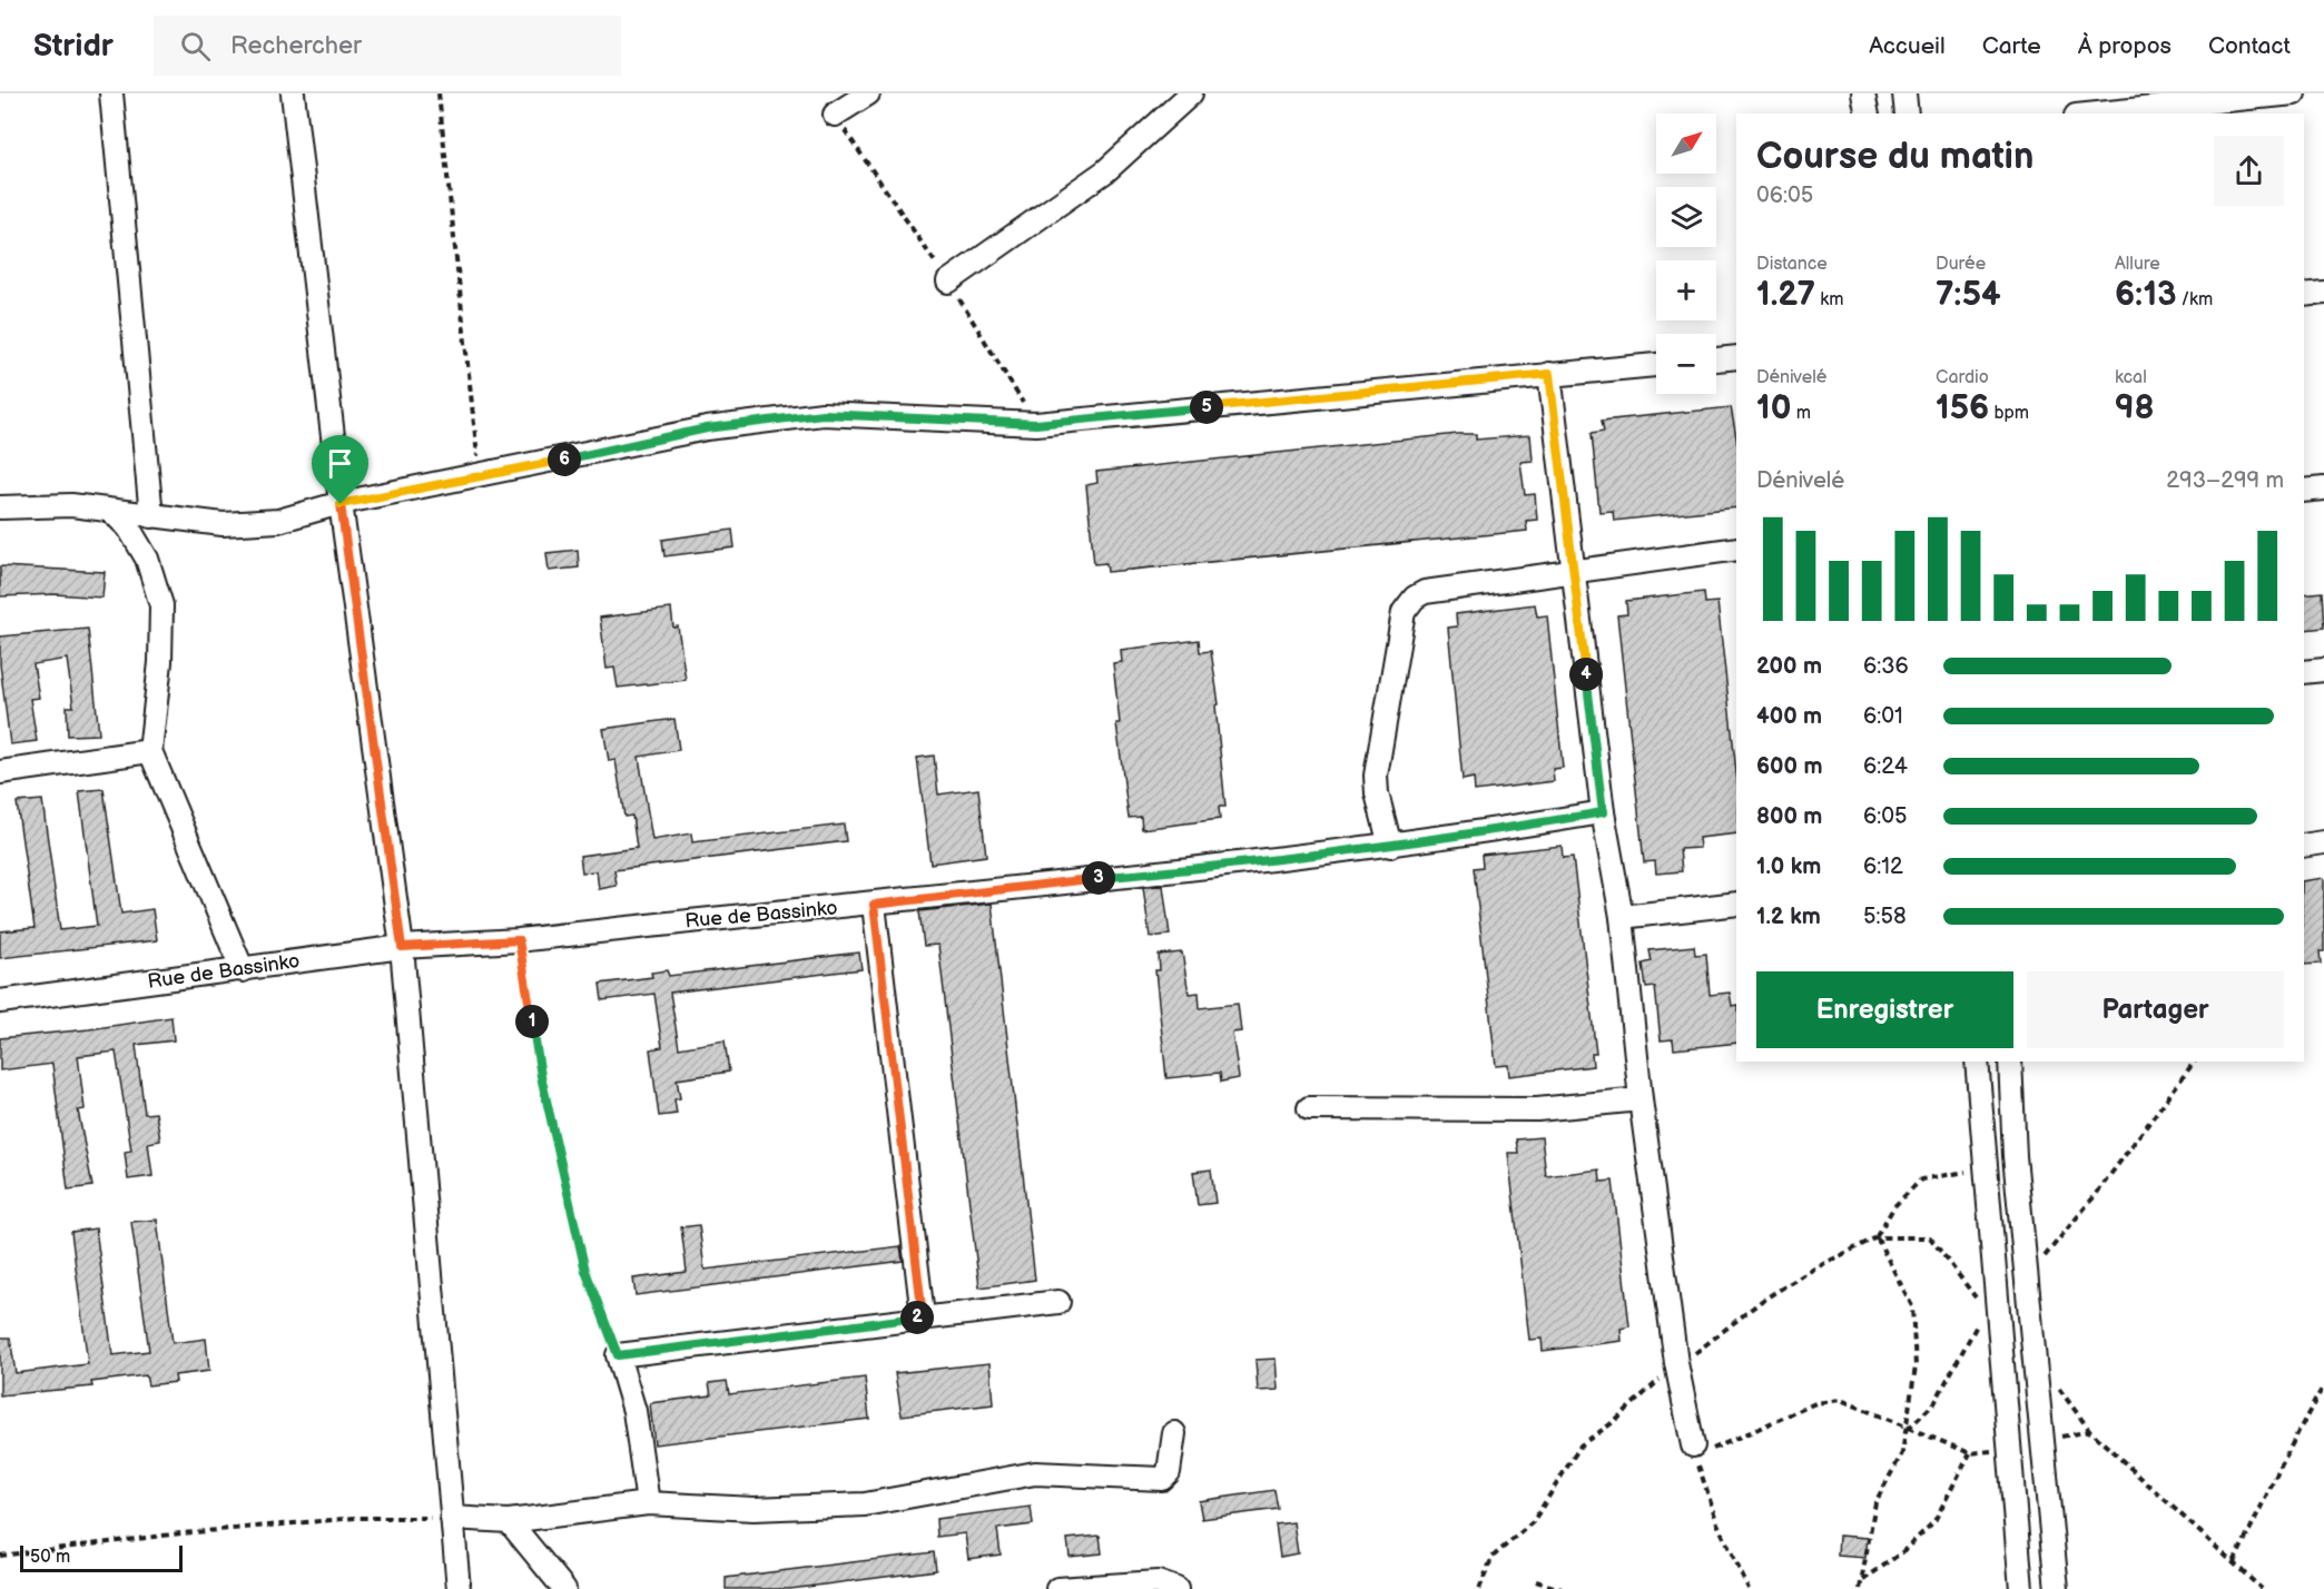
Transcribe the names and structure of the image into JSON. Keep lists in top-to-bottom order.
{
  "streets": {
    "street": ["Rue de Bassinko"]
  },
  "scale_bar": "50 m",
  "north": "top right",
  "page": {
    "header": "Stridr",
    "search": "Rechercher",
    "nav": [
      "Accueil",
      "Carte",
      "À propos",
      "Contact"
    ],
    "map_buttons": ["+", "−"],
    "heading": ["Course du matin", "06:05"],
    "stats": [
      ["Distance", "1.27 km"],
      ["Durée", "7:54"],
      ["Allure", "6:13 /km"],
      ["Dénivelé", "10 m"],
      ["Cardio", "156 bpm"],
      ["kcal", "98"]
    ],
    "pins": [
      "5",
      "6",
      "4",
      "3",
      "1",
      "2"
    ],
    "chart": ["Dénivelé", "293–299 m"],
    "list": [
      {
        "name": "200 m",
        "note": "6:36"
      },
      {
        "name": "400 m",
        "note": "6:01"
      },
      {
        "name": "600 m",
        "note": "6:24"
      },
      {
        "name": "800 m",
        "note": "6:05"
      },
      {
        "name": "1.0 km",
        "note": "6:12"
      },
      {
        "name": "1.2 km",
        "note": "5:58"
      }
    ],
    "buttons": ["Enregistrer", "Partager"],
    "scale": "50 m"
  }
}
